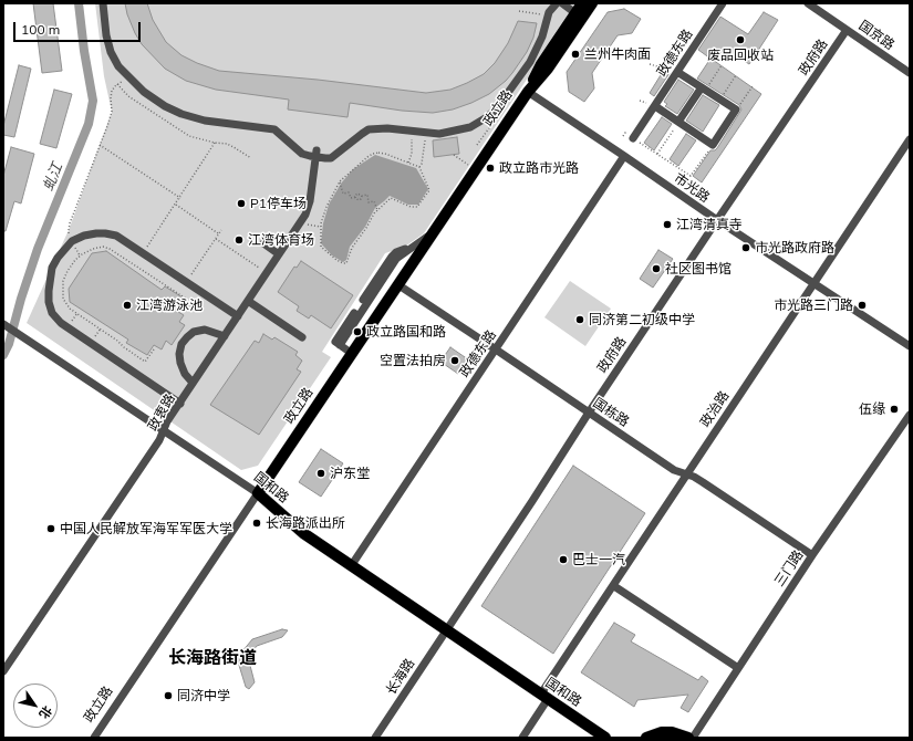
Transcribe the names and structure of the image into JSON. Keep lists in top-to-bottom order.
{
  "streets": {
    "main road": ["政立路", "国和路"],
    "street": [
      "国京路",
      "政德东路",
      "政府路",
      "市光路",
      "政治路",
      "政衷路",
      "国栋路",
      "三门路",
      "长海路"
    ]
  },
  "crossings": [
    ["国京路", "政府路"],
    ["政德东路", "市光路"],
    ["政德东路", "国栋路"],
    ["政德东路", "国和路"],
    ["政府路", "市光路"],
    ["政府路", "国栋路"],
    ["政府路", "国和路"],
    ["政府路", "长海路"],
    ["政立路", "市光路"],
    ["政立路", "国栋路"],
    ["政立路", "国和路"],
    ["市光路", "政治路"],
    ["政治路", "国栋路"],
    ["政治路", "国和路"],
    ["政衷路", "国和路"],
    ["国栋路", "三门路"],
    ["国和路", "长海路"]
  ],
  "districts": ["长海路街道"],
  "water": ["虬江"],
  "places": [
    "废品回收站",
    "兰州牛肉面",
    "政立路市光路",
    "P1停车场",
    "江湾清真寺",
    "江湾体育场",
    "市光路政府路",
    "社区图书馆",
    "江湾游泳池",
    "市光路三门路",
    "同济第二初级中学",
    "政立路国和路",
    "空置法拍房",
    "伍缘",
    "沪东堂",
    "长海路派出所",
    "中国人民解放军海军军医大学",
    "巴士一汽",
    "同济中学"
  ],
  "scale_bar": "100 m",
  "north": "bottom right"
}
